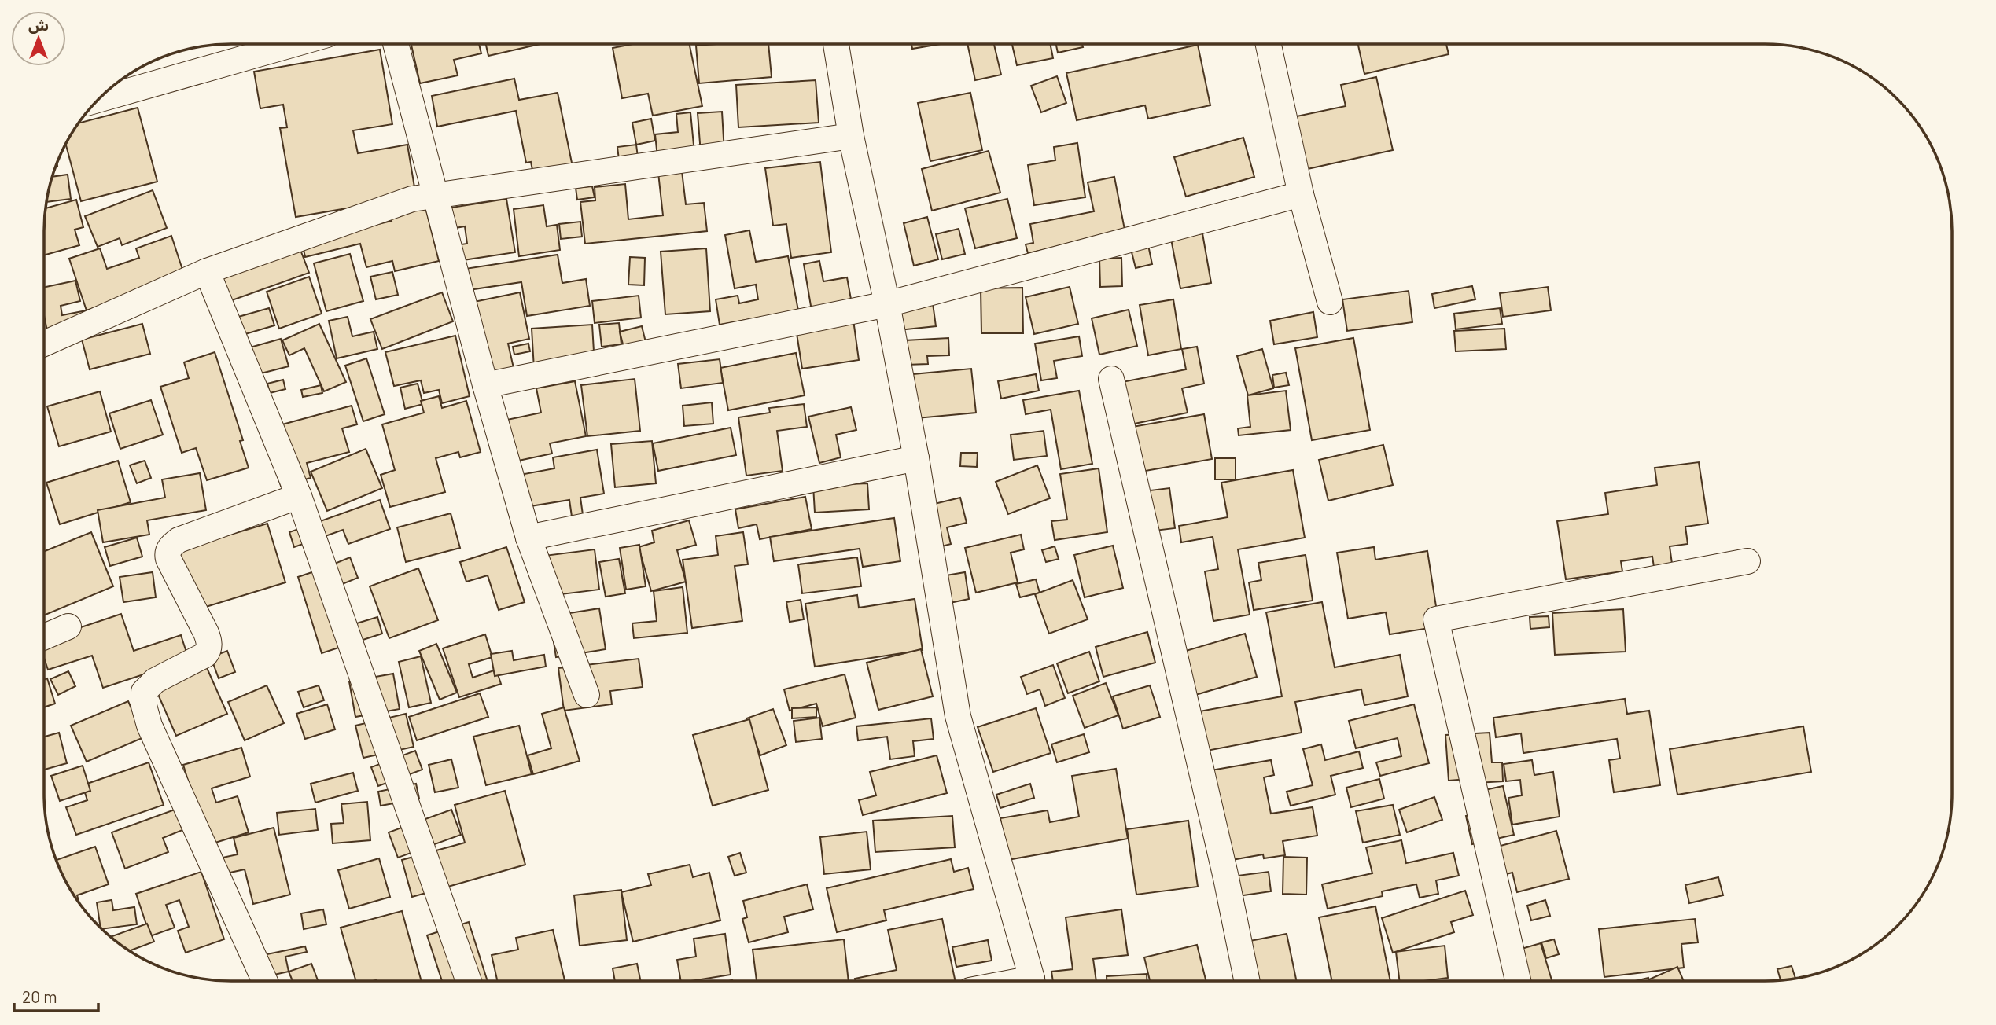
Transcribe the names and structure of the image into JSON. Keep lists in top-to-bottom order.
{
  "scale_bar": "20 m",
  "north": "top"
}
